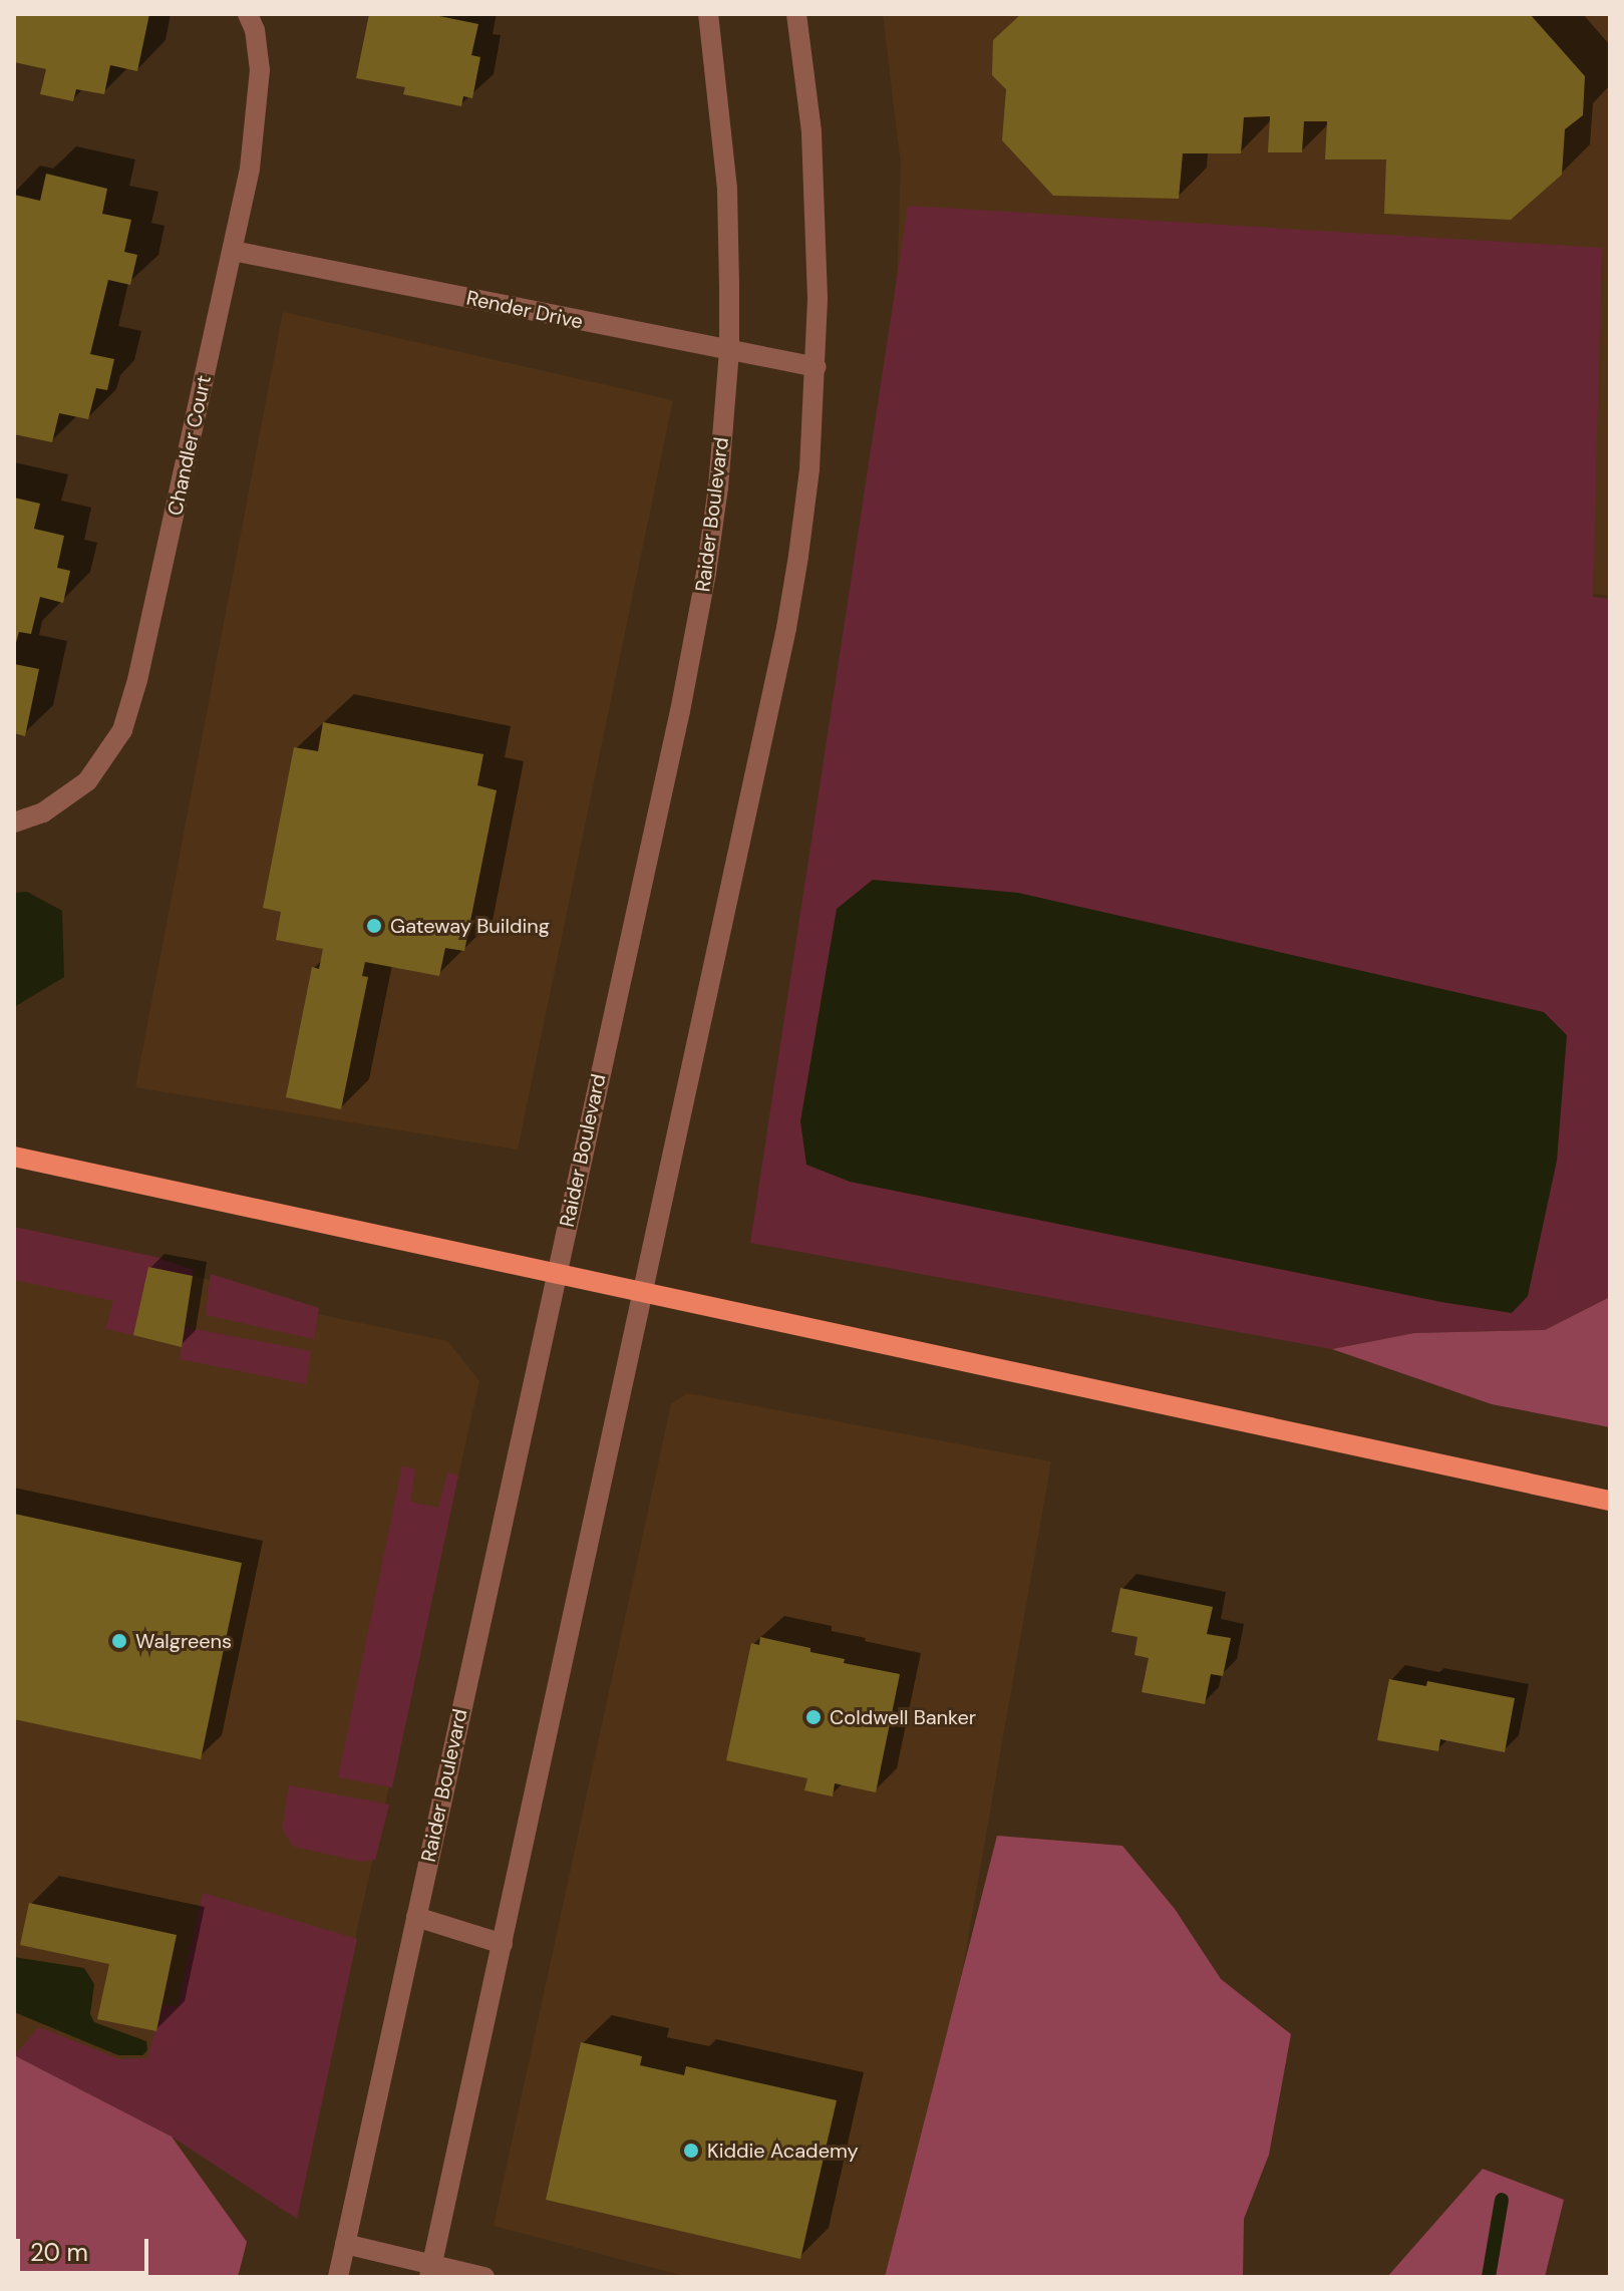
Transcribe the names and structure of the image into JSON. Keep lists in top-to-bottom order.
{
  "streets": {
    "street": ["Render Drive", "Chandler Court", "Raider Boulevard"]
  },
  "crossings": [
    ["Render Drive", "Chandler Court"],
    ["Render Drive", "Raider Boulevard"]
  ],
  "places": [
    "Gateway Building",
    "Walgreens",
    "Coldwell Banker",
    "Kiddie Academy"
  ],
  "scale_bar": "20 m"
}
